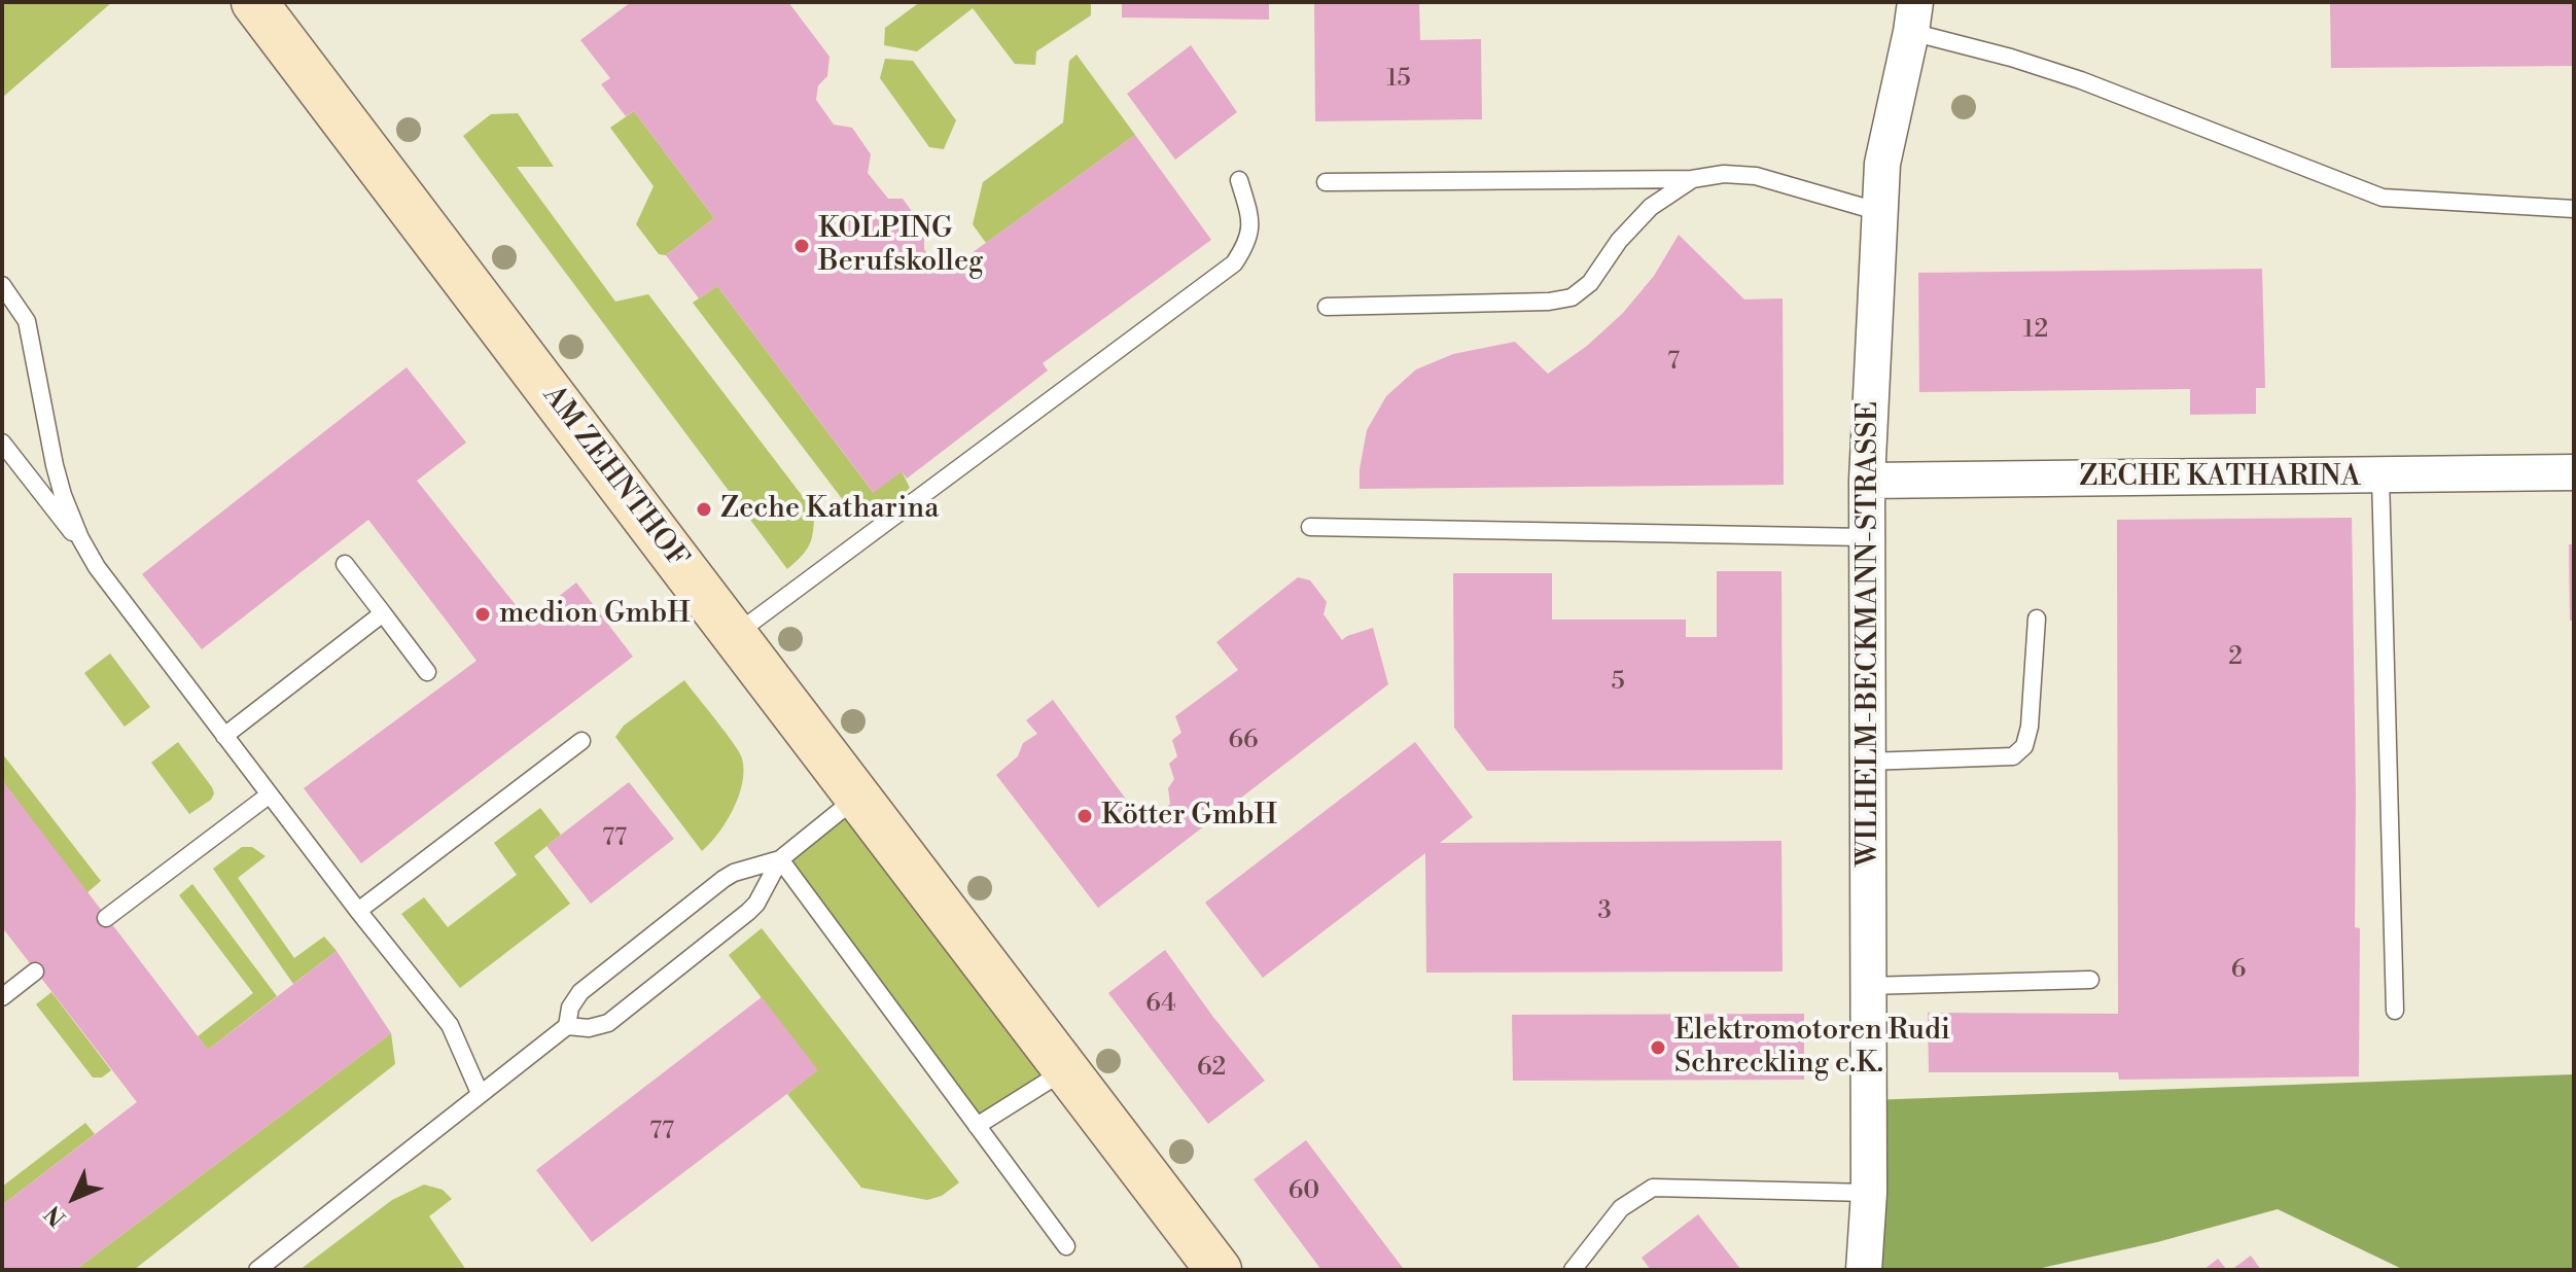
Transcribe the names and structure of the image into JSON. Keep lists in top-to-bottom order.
{
  "streets": {
    "main road": ["AM ZEHNTHOF"],
    "street": ["ZECHE KATHARINA", "WILHELM-BECKMANN-STRASSE"]
  },
  "crossings": [
    ["ZECHE KATHARINA", "WILHELM-BECKMANN-STRASSE"]
  ],
  "places": [
    "KOLPING Berufskolleg",
    "Zeche Katharina",
    "medion GmbH",
    "Kötter GmbH",
    "Elektromotoren Rudi Schreckling e.K."
  ],
  "house_numbers": [
    "15",
    "12",
    "7",
    "2",
    "5",
    "66",
    "77",
    "3",
    "6",
    "64",
    "62",
    "77",
    "60"
  ],
  "north": "bottom left"
}
